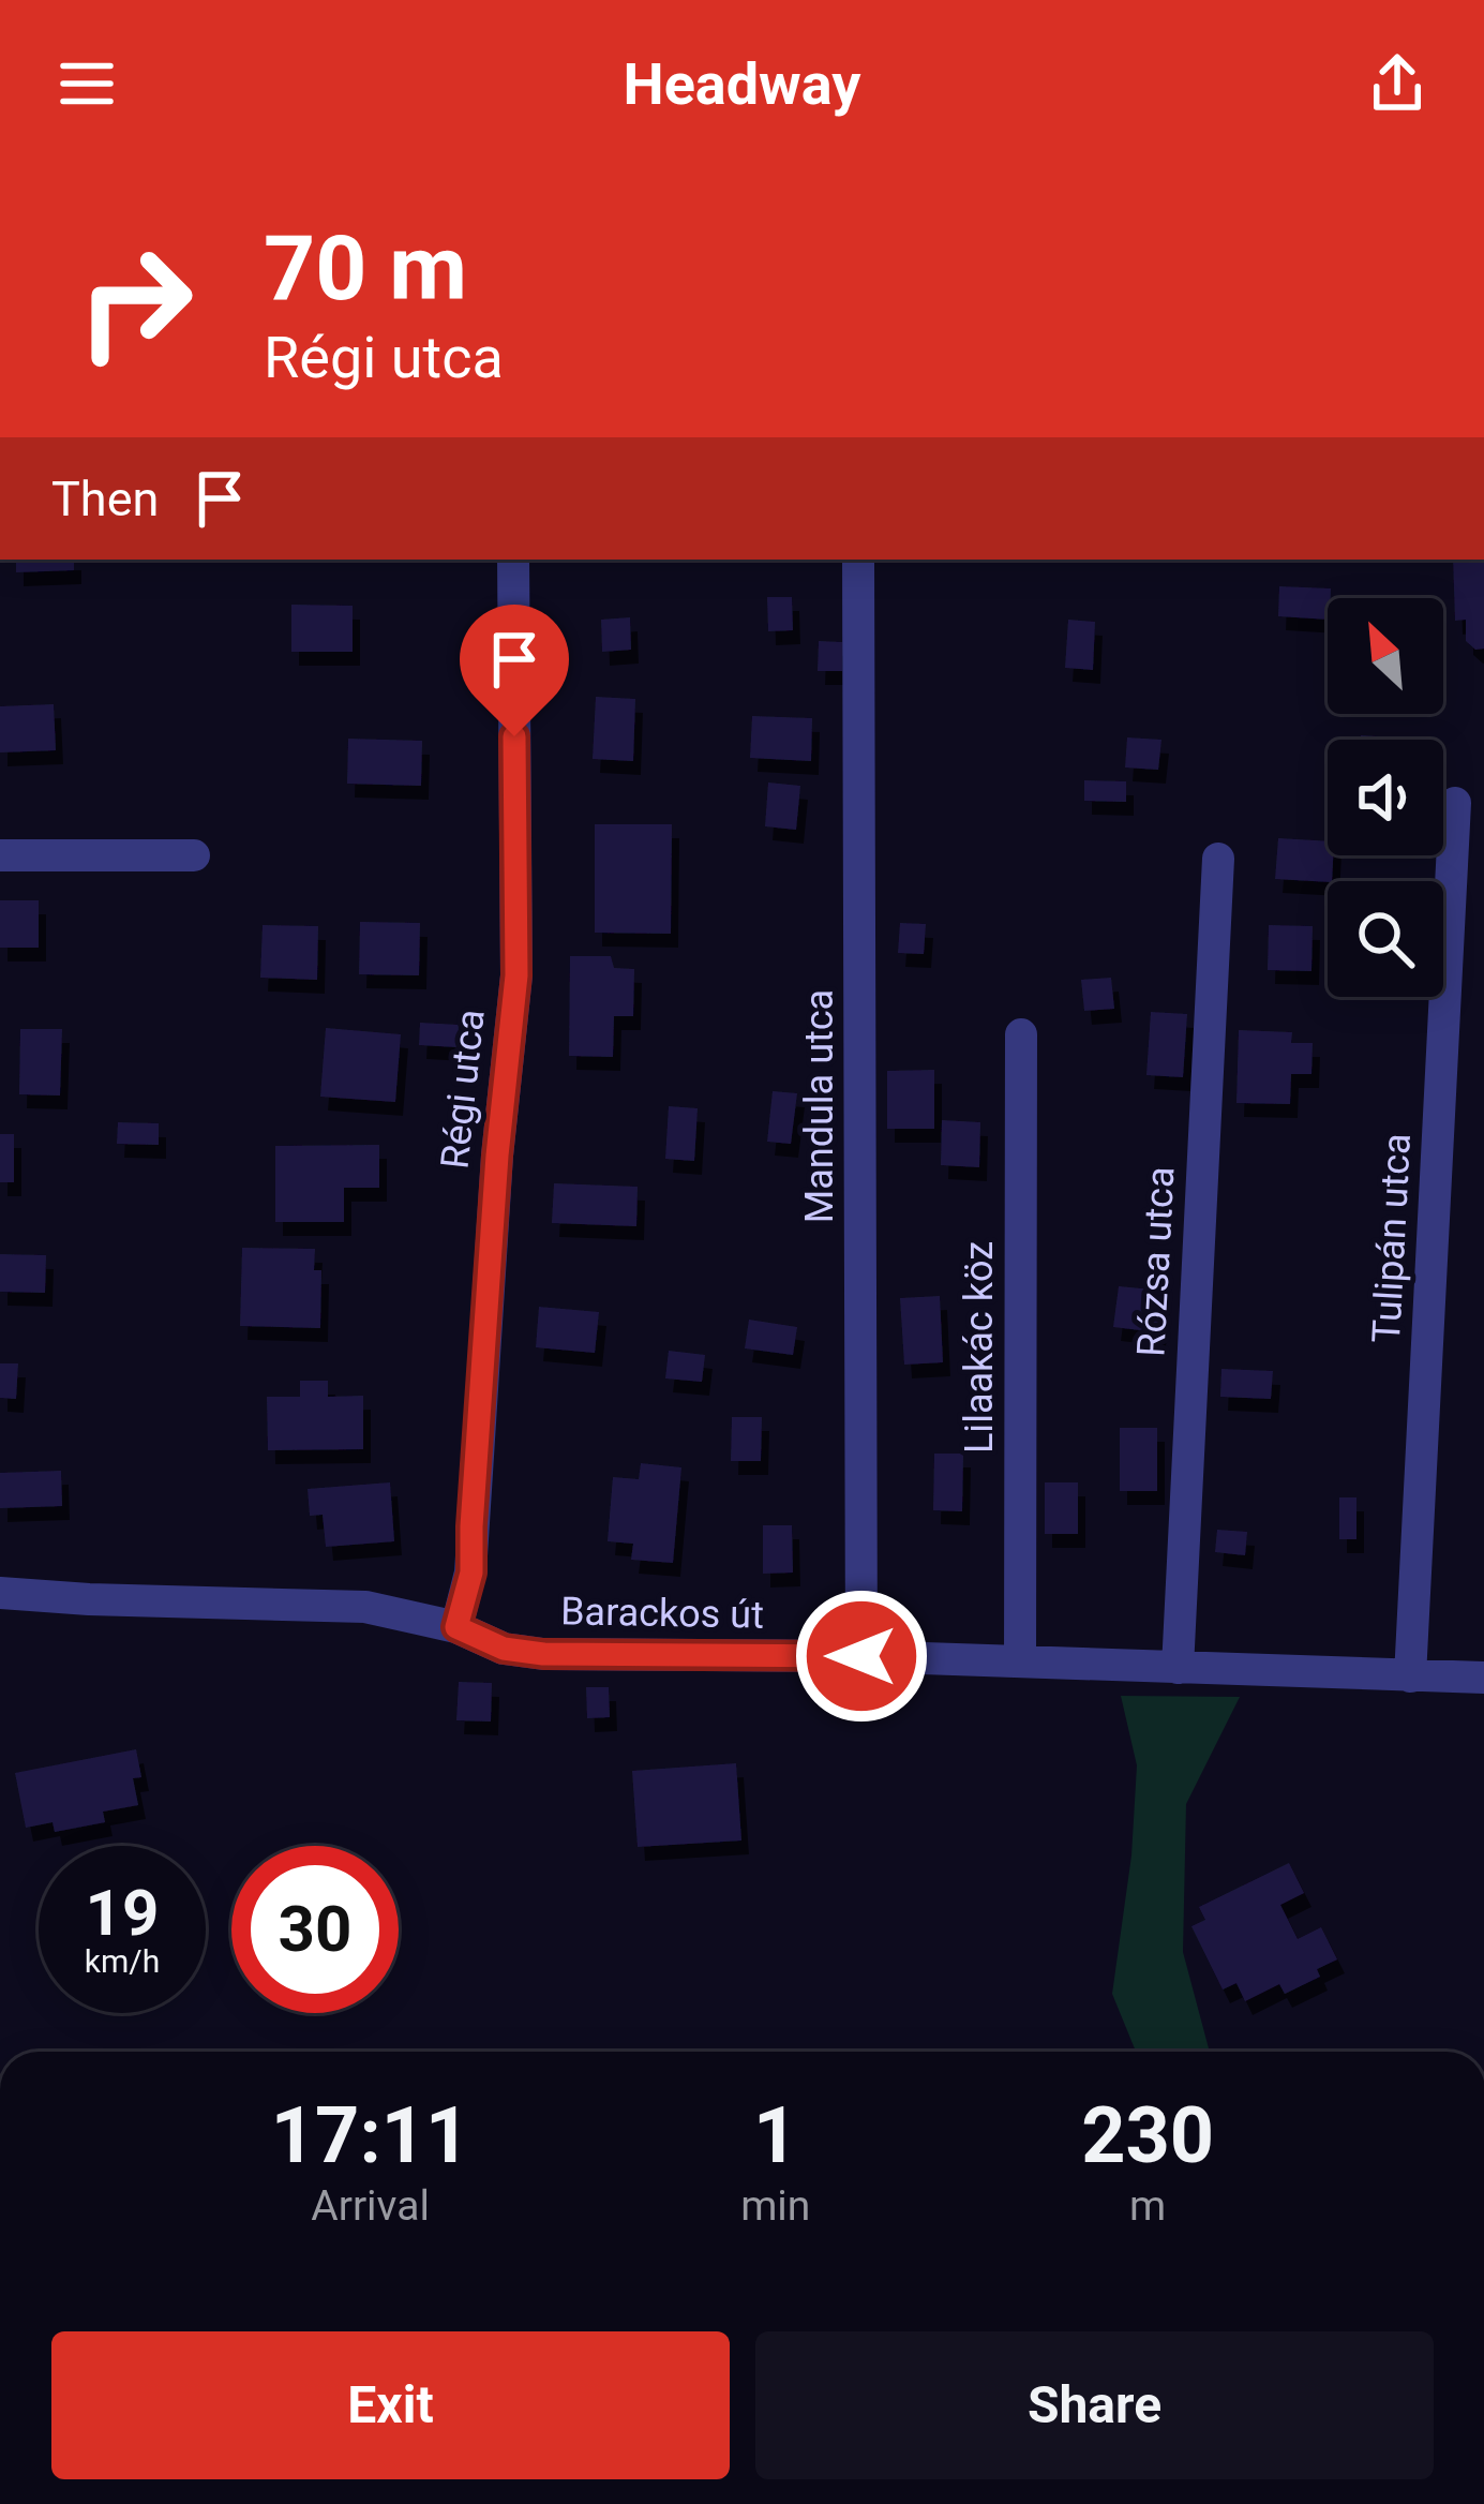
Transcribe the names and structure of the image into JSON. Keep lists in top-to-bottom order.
{
  "streets": {
    "street": [
      "Régi utca",
      "Mandula utca",
      "Tulipán utca",
      "Rózsa utca",
      "Lilaakác köz",
      "Barackos út"
    ]
  },
  "crossings": [
    ["Régi utca", "Barackos út"],
    ["Mandula utca", "Barackos út"],
    ["Tulipán utca", "Barackos út"],
    ["Rózsa utca", "Barackos út"],
    ["Lilaakác köz", "Barackos út"]
  ],
  "north": "top left",
  "page": {
    "header": "Headway",
    "turn": ["70 m", "Régi utca"],
    "then": "Then",
    "speed": "19 km/h",
    "limit": "30",
    "eta": [
      "17:11",
      "Arrival",
      "1",
      "min",
      "230",
      "m"
    ],
    "buttons": ["Exit", "Share"]
  }
}
